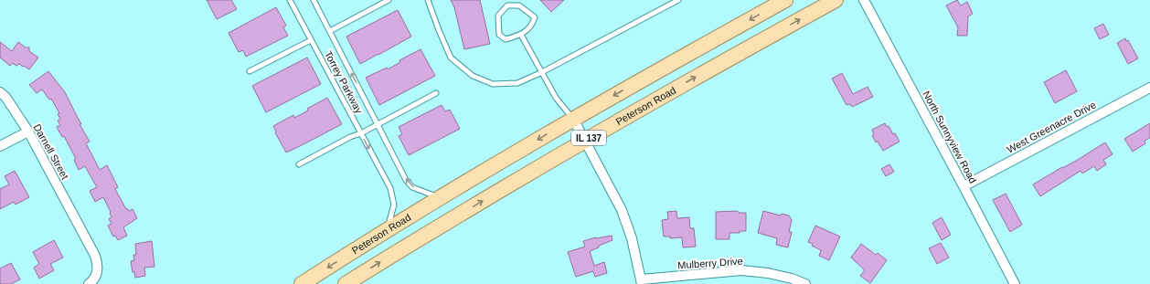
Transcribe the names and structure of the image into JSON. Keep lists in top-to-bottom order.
{
  "streets": {
    "main road": ["Peterson Road", "IL 137"],
    "street": [
      "West Greenacre Drive",
      "North Sunnyview Road",
      "Darnell Street",
      "Mulberry Drive"
    ],
    "lane": ["Torrey Parkway"]
  },
  "crossings": [
    ["Torrey Parkway", "Peterson Road"],
    ["West Greenacre Drive", "North Sunnyview Road"]
  ]
}
